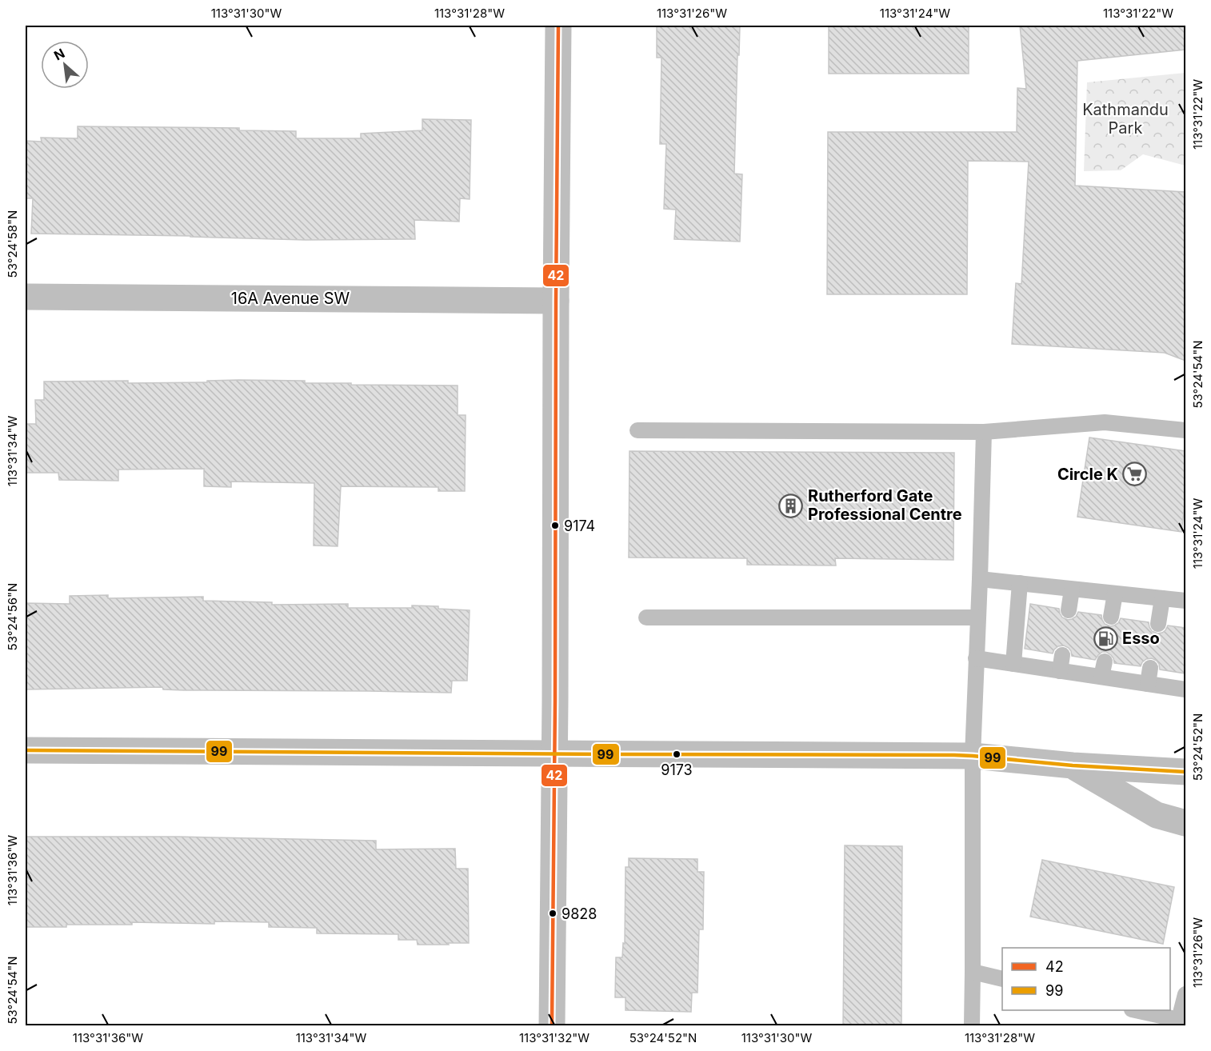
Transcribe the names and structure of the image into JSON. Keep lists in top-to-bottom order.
{
  "streets": {
    "street": ["16A Avenue SW"]
  },
  "parks": ["Kathmandu Park"],
  "places": {
    "supermarket": ["Circle K"],
    "building": ["Rutherford Gate Professional Centre"],
    "other": ["9174", "9173", "9828"],
    "fuel station": ["Esso"]
  },
  "lines": ["transit line 42", "transit line 99"],
  "legend": ["42", "99"],
  "north": "top left",
  "coordinates": [
    "113°31'30\"W",
    "113°31'28\"W",
    "113°31'26\"W",
    "113°31'24\"W",
    "113°31'22\"W",
    "53°24'58\"N",
    "53°24'54\"N",
    "113°31'34\"W",
    "53°24'56\"N",
    "53°24'52\"N",
    "113°31'36\"W",
    "113°31'32\"W"
  ]
}
